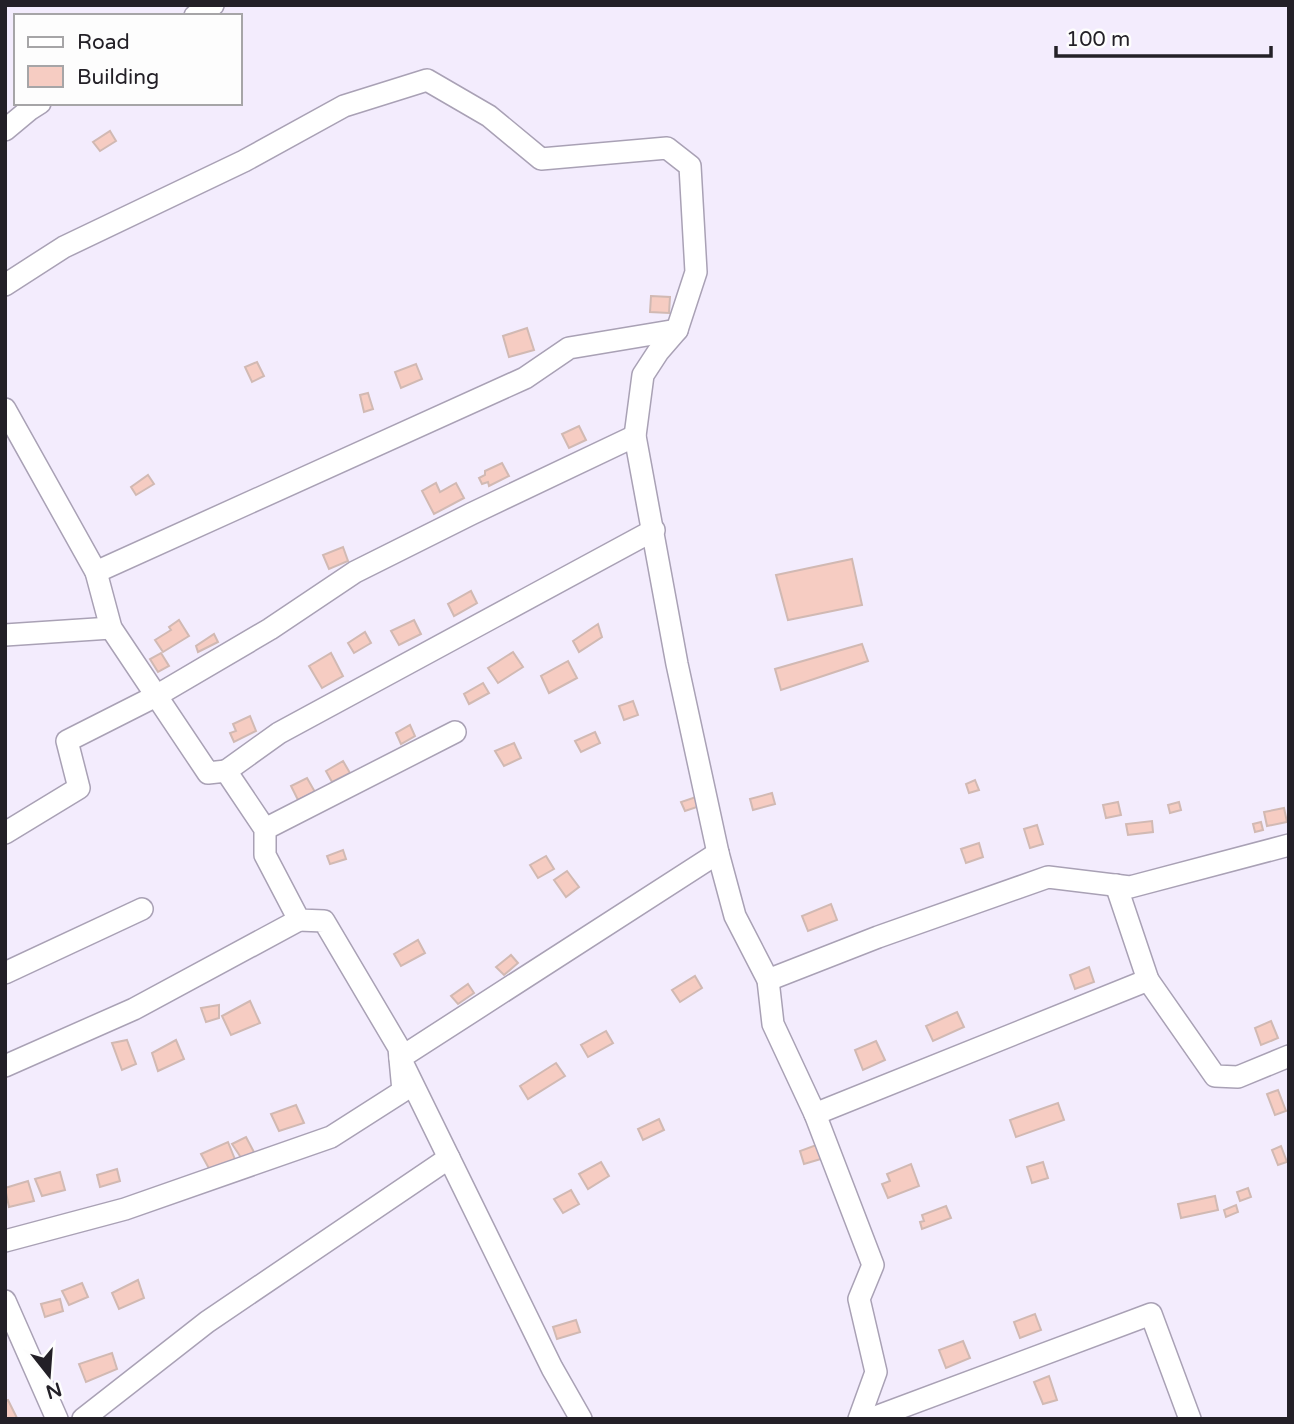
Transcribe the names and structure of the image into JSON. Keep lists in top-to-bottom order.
{
  "legend": ["Road", "Building"],
  "scale_bar": "100 m",
  "north": "bottom"
}
